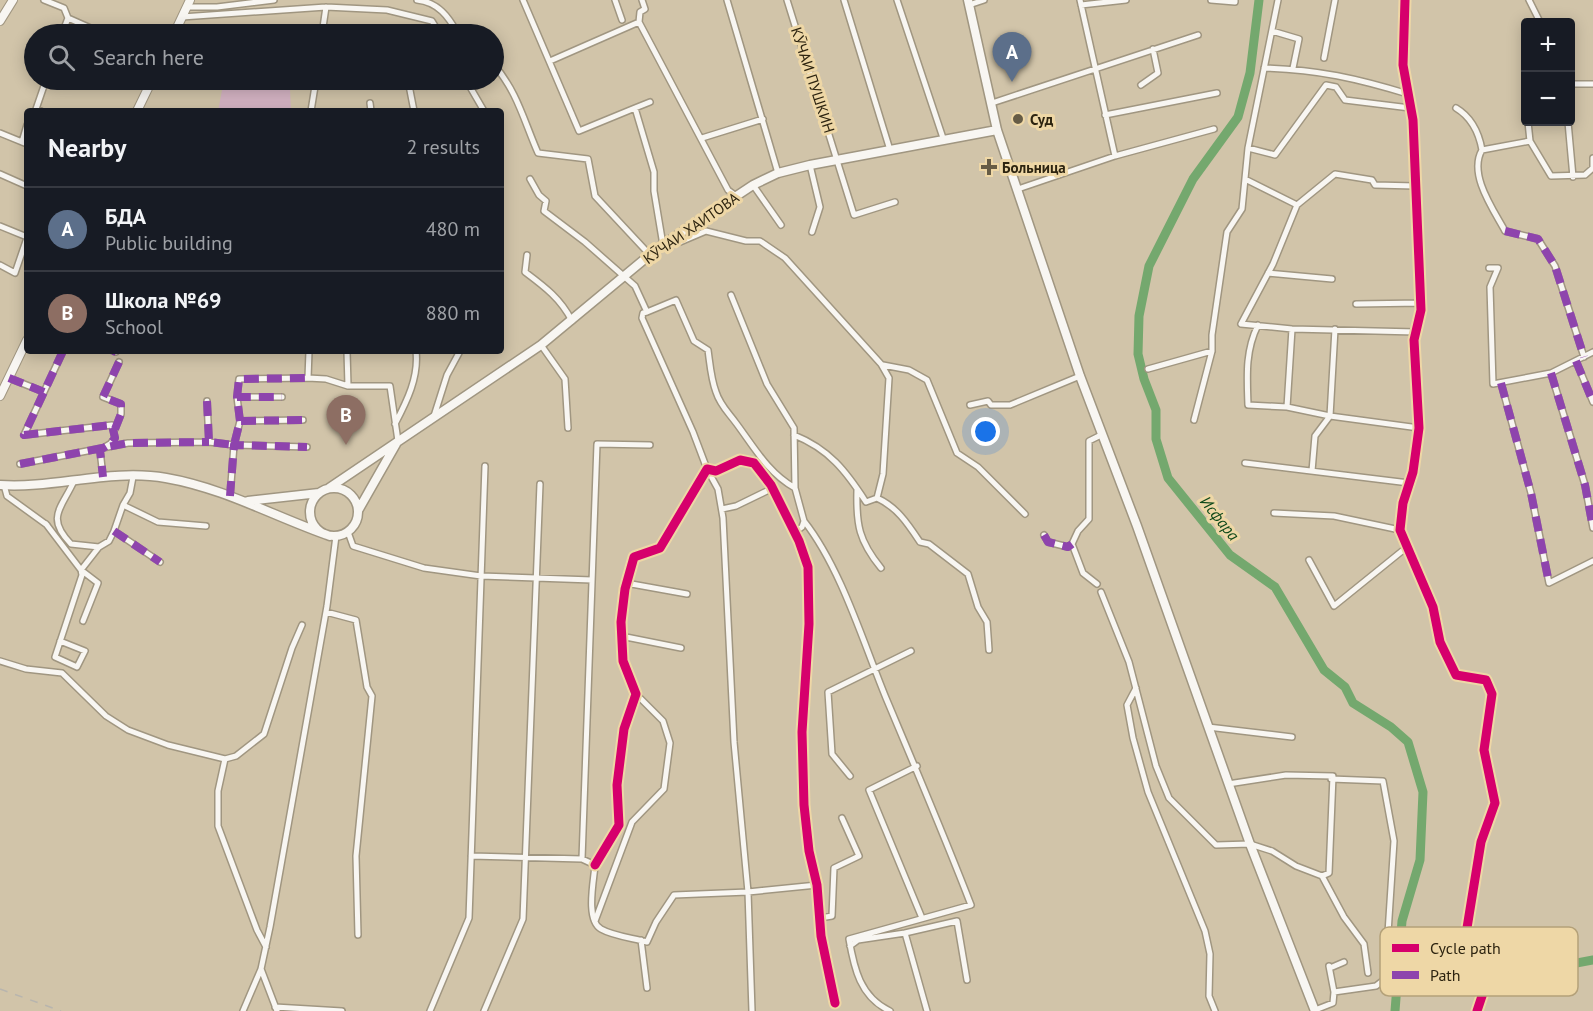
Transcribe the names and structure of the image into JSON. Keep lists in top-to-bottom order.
{
  "streets": {
    "main road": ["КӮЧАИ ХАИТОВА"],
    "street": ["КӮЧАИ ПУШКИН"]
  },
  "crossings": [
    ["КӮЧАИ ПУШКИН", "КӮЧАИ ХАИТОВА"]
  ],
  "water": ["Исфара"],
  "places": {
    "other": ["Суд"],
    "health": ["Больница"]
  },
  "legend": ["Cycle path", "Path"],
  "page": {
    "map_buttons": ["+", "−"],
    "search": "Search here",
    "pins": ["A", "B"],
    "heading": ["Nearby", "2 results"],
    "list": [
      {
        "mark": "A",
        "name": "БДА",
        "note": "Public building",
        "value": "480 m"
      },
      {
        "mark": "B",
        "name": "Школа №69",
        "note": "School",
        "value": "880 m"
      }
    ]
  }
}
